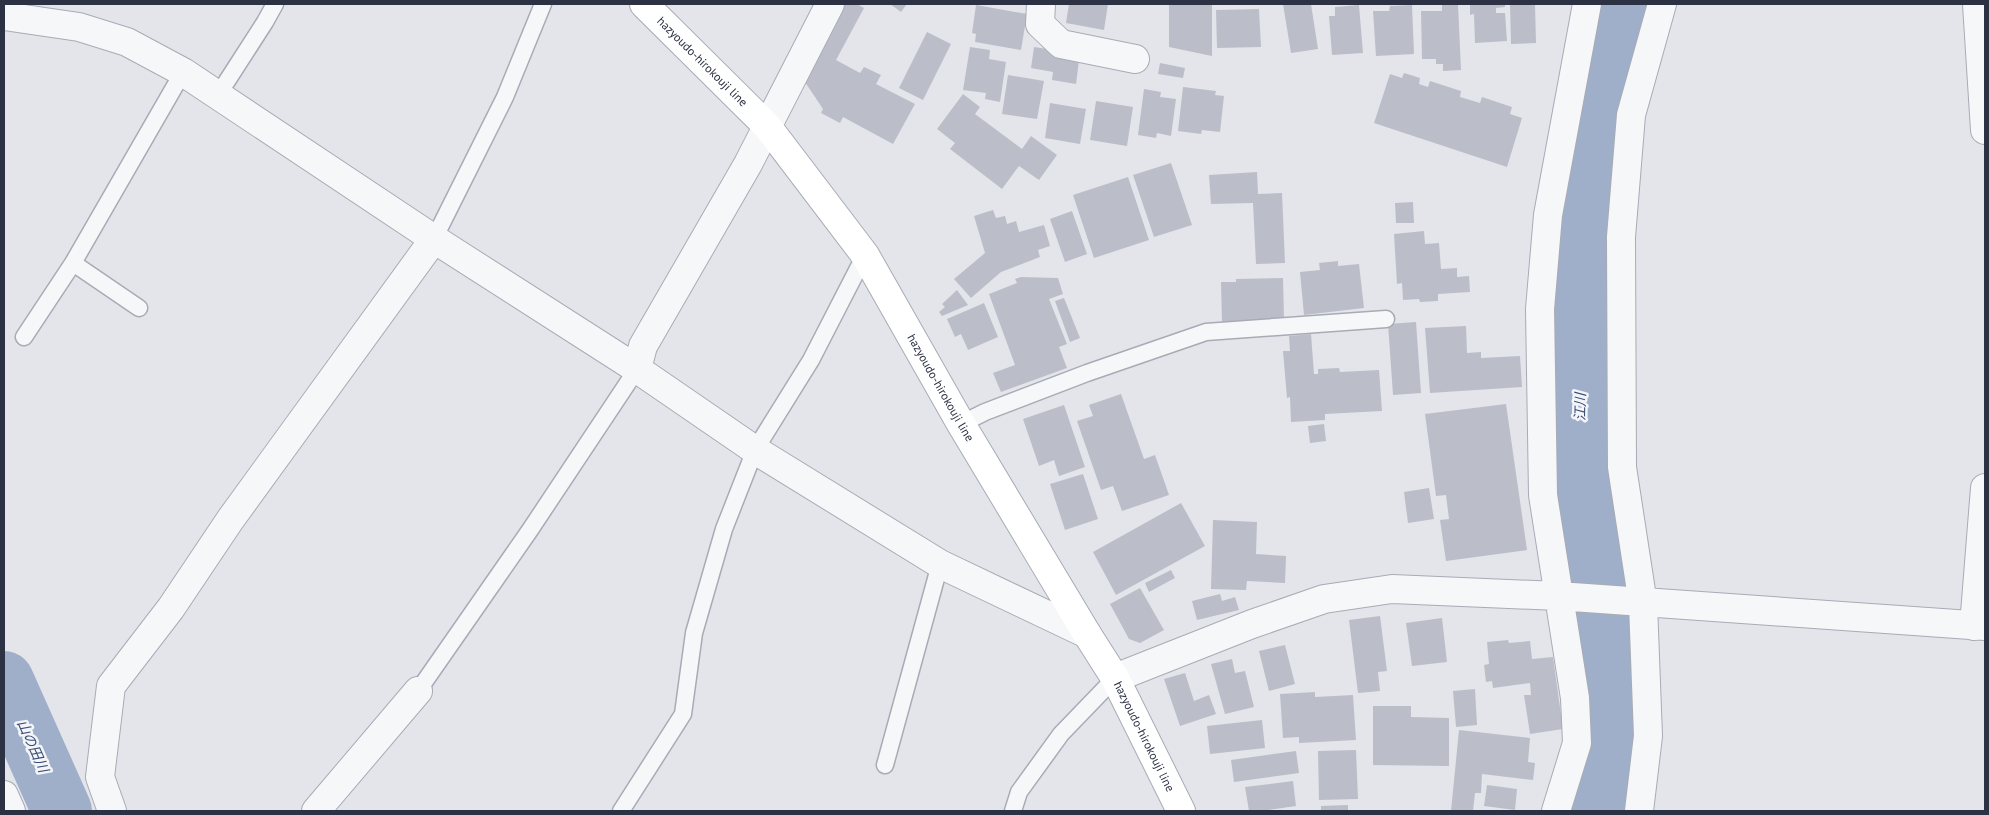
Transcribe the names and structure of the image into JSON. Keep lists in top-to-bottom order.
{
  "streets": {
    "main road": ["hazyoudo-hirokouji line"]
  },
  "water": ["江川", "山の田川"]
}
